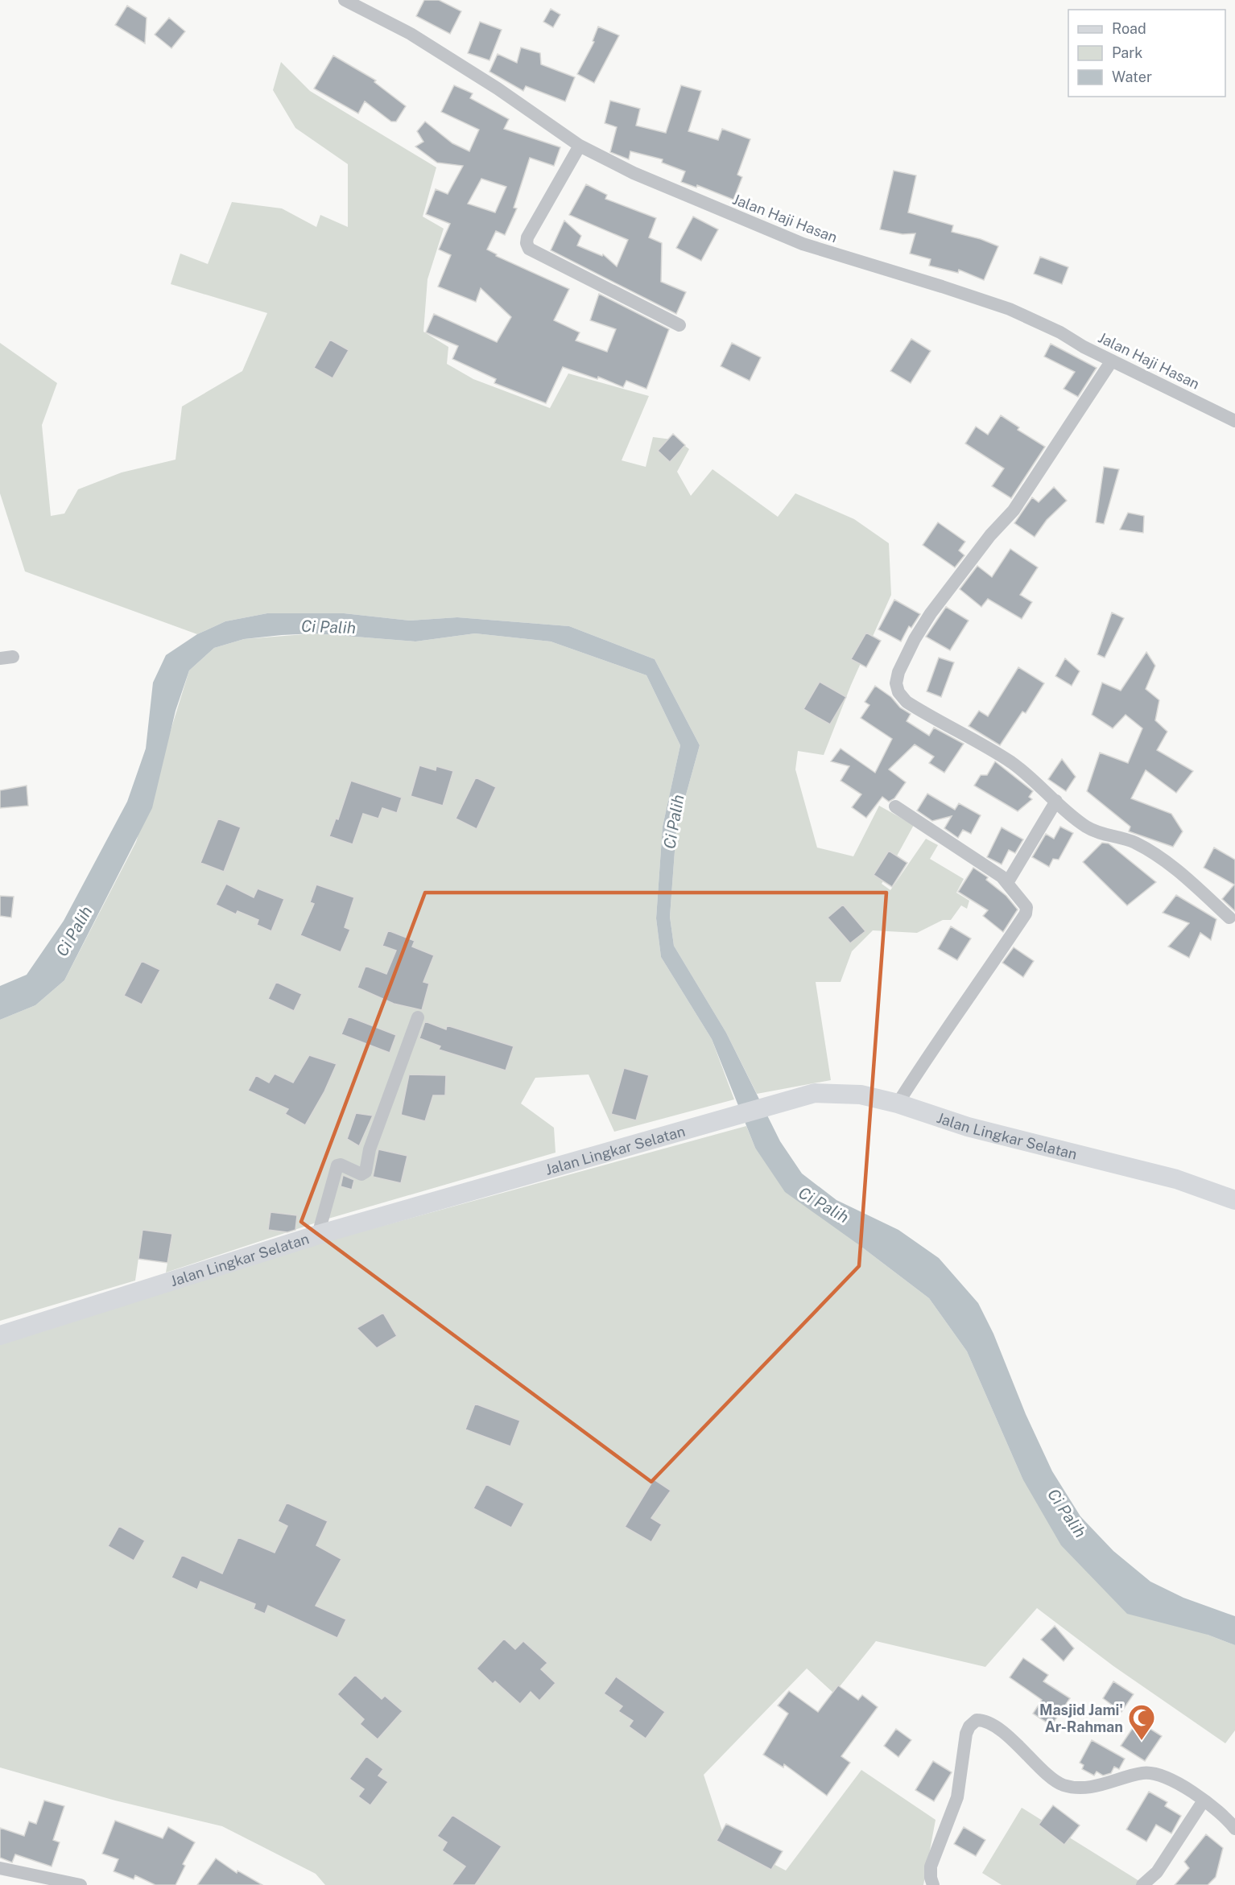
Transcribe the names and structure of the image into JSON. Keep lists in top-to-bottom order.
{
  "streets": {
    "street": ["Jalan Haji Hasan", "Jalan Lingkar Selatan"]
  },
  "water": ["Ci Palih"],
  "places": {
    "mosque": ["Masjid Jami' Ar-Rahman"]
  },
  "legend": ["Road", "Park", "Water"]
}
